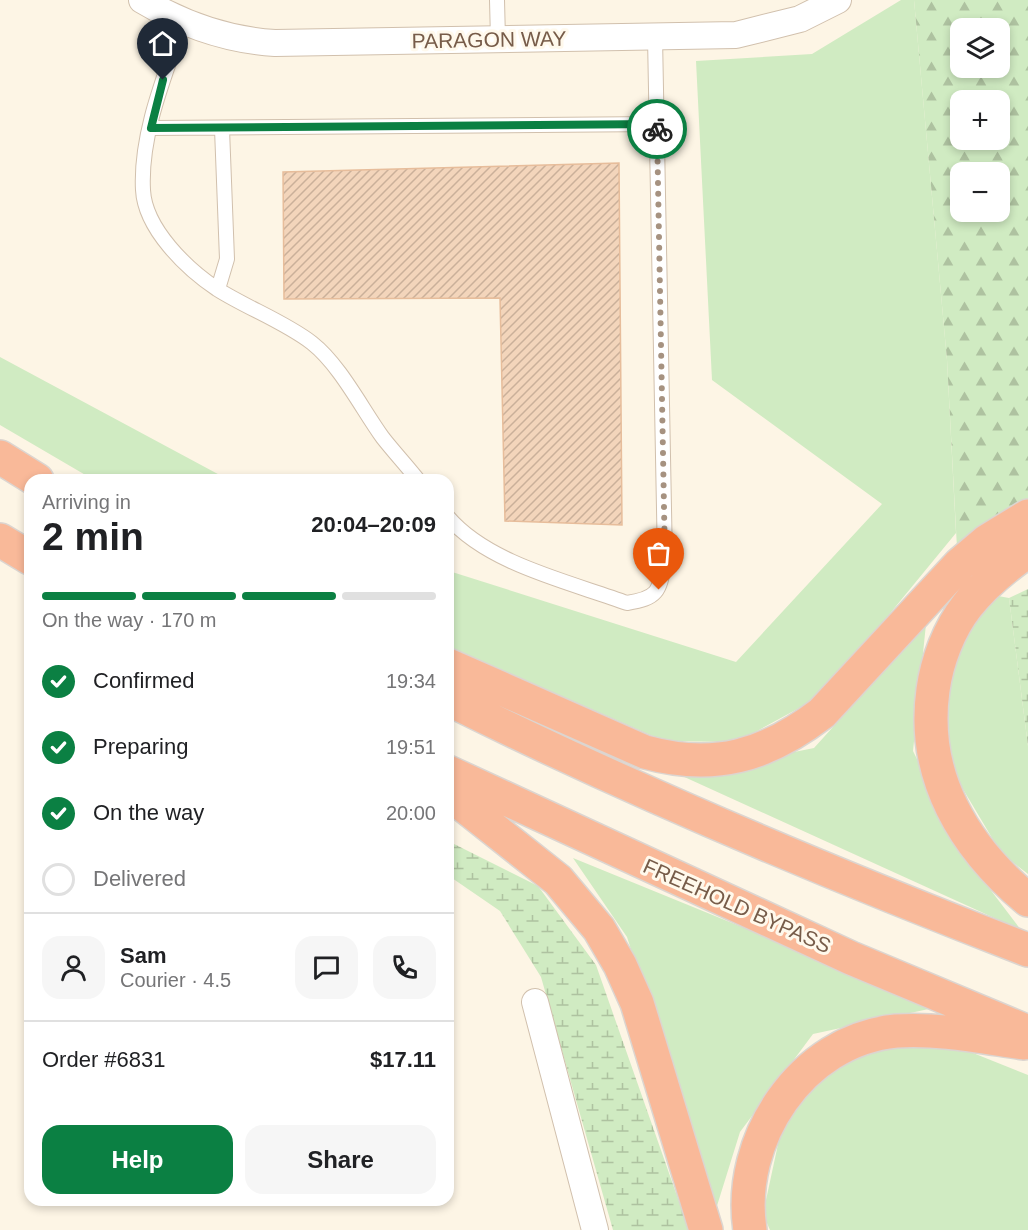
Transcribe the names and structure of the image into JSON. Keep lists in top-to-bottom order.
{
  "streets": {
    "highway": ["FREEHOLD BYPASS"],
    "street": ["PARAGON WAY"]
  },
  "page": {
    "map_buttons": ["+", "−"],
    "heading": ["2 min", "Arriving in", "20:04–20:09"],
    "panel": [
      "Sam",
      "Courier · 4.5",
      "Order #6831",
      "$17.11"
    ],
    "bar": "On the way · 170 m",
    "list": [
      ["Confirmed", "19:34"],
      ["Preparing", "19:51"],
      ["On the way", "20:00"],
      "Delivered"
    ],
    "buttons": ["Help", "Share"]
  }
}
